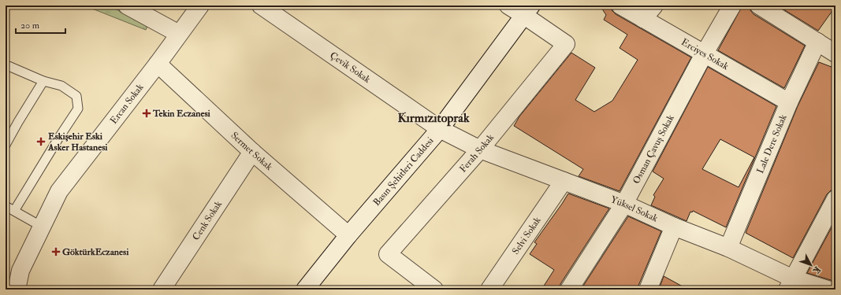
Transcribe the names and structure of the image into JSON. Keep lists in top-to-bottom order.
{
  "streets": {
    "street": [
      "Erciyes Sokak",
      "Çevik Sokak",
      "Ercan Sokak",
      "Lale Dere Sokak",
      "Osman Çavuş Sokak",
      "Sermet Sokak",
      "Ferah Sokak",
      "Basın Şehitleri Caddesi",
      "Yüksel Sokak",
      "Cenk Sokak",
      "Selvi Sokak"
    ]
  },
  "crossings": [
    ["Erciyes Sokak", "Lale Dere Sokak"],
    ["Erciyes Sokak", "Osman Çavuş Sokak"],
    ["Çevik Sokak", "Basın Şehitleri Caddesi"],
    ["Çevik Sokak", "Yüksel Sokak"],
    ["Ercan Sokak", "Sermet Sokak"],
    ["Lale Dere Sokak", "Yüksel Sokak"],
    ["Osman Çavuş Sokak", "Yüksel Sokak"],
    ["Sermet Sokak", "Basın Şehitleri Caddesi"],
    ["Sermet Sokak", "Cenk Sokak"],
    ["Ferah Sokak", "Basın Şehitleri Caddesi"],
    ["Ferah Sokak", "Yüksel Sokak"],
    ["Basın Şehitleri Caddesi", "Yüksel Sokak"],
    ["Yüksel Sokak", "Selvi Sokak"]
  ],
  "districts": ["Kırmızıtoprak"],
  "places": {
    "health": ["Tekin Eczanesi", "Eskişehir Eski Asker Hastanesi", "GöktürkEczanesi"]
  },
  "scale_bar": "20 m",
  "north": "bottom right"
}
